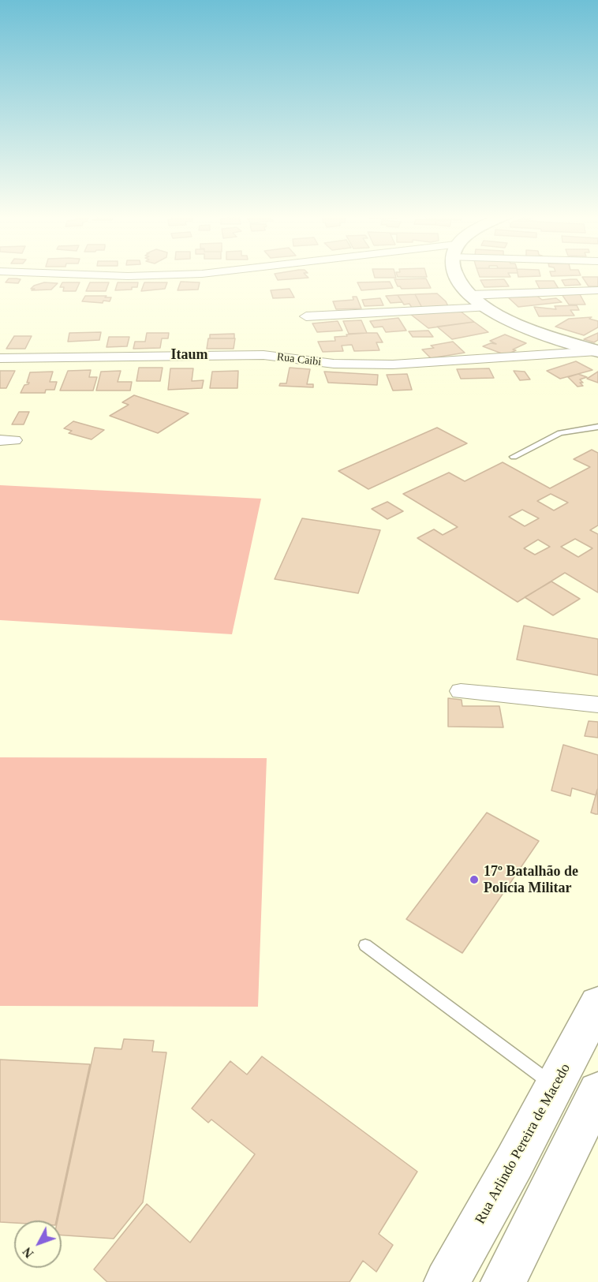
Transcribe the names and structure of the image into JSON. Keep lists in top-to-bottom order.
{
  "streets": {
    "main road": ["Rua Arlindo Pereira de Macedo"],
    "street": ["Rua Caibi"]
  },
  "districts": ["Itaum"],
  "places": ["17º Batalhão de Polícia Militar"],
  "north": "bottom left"
}
